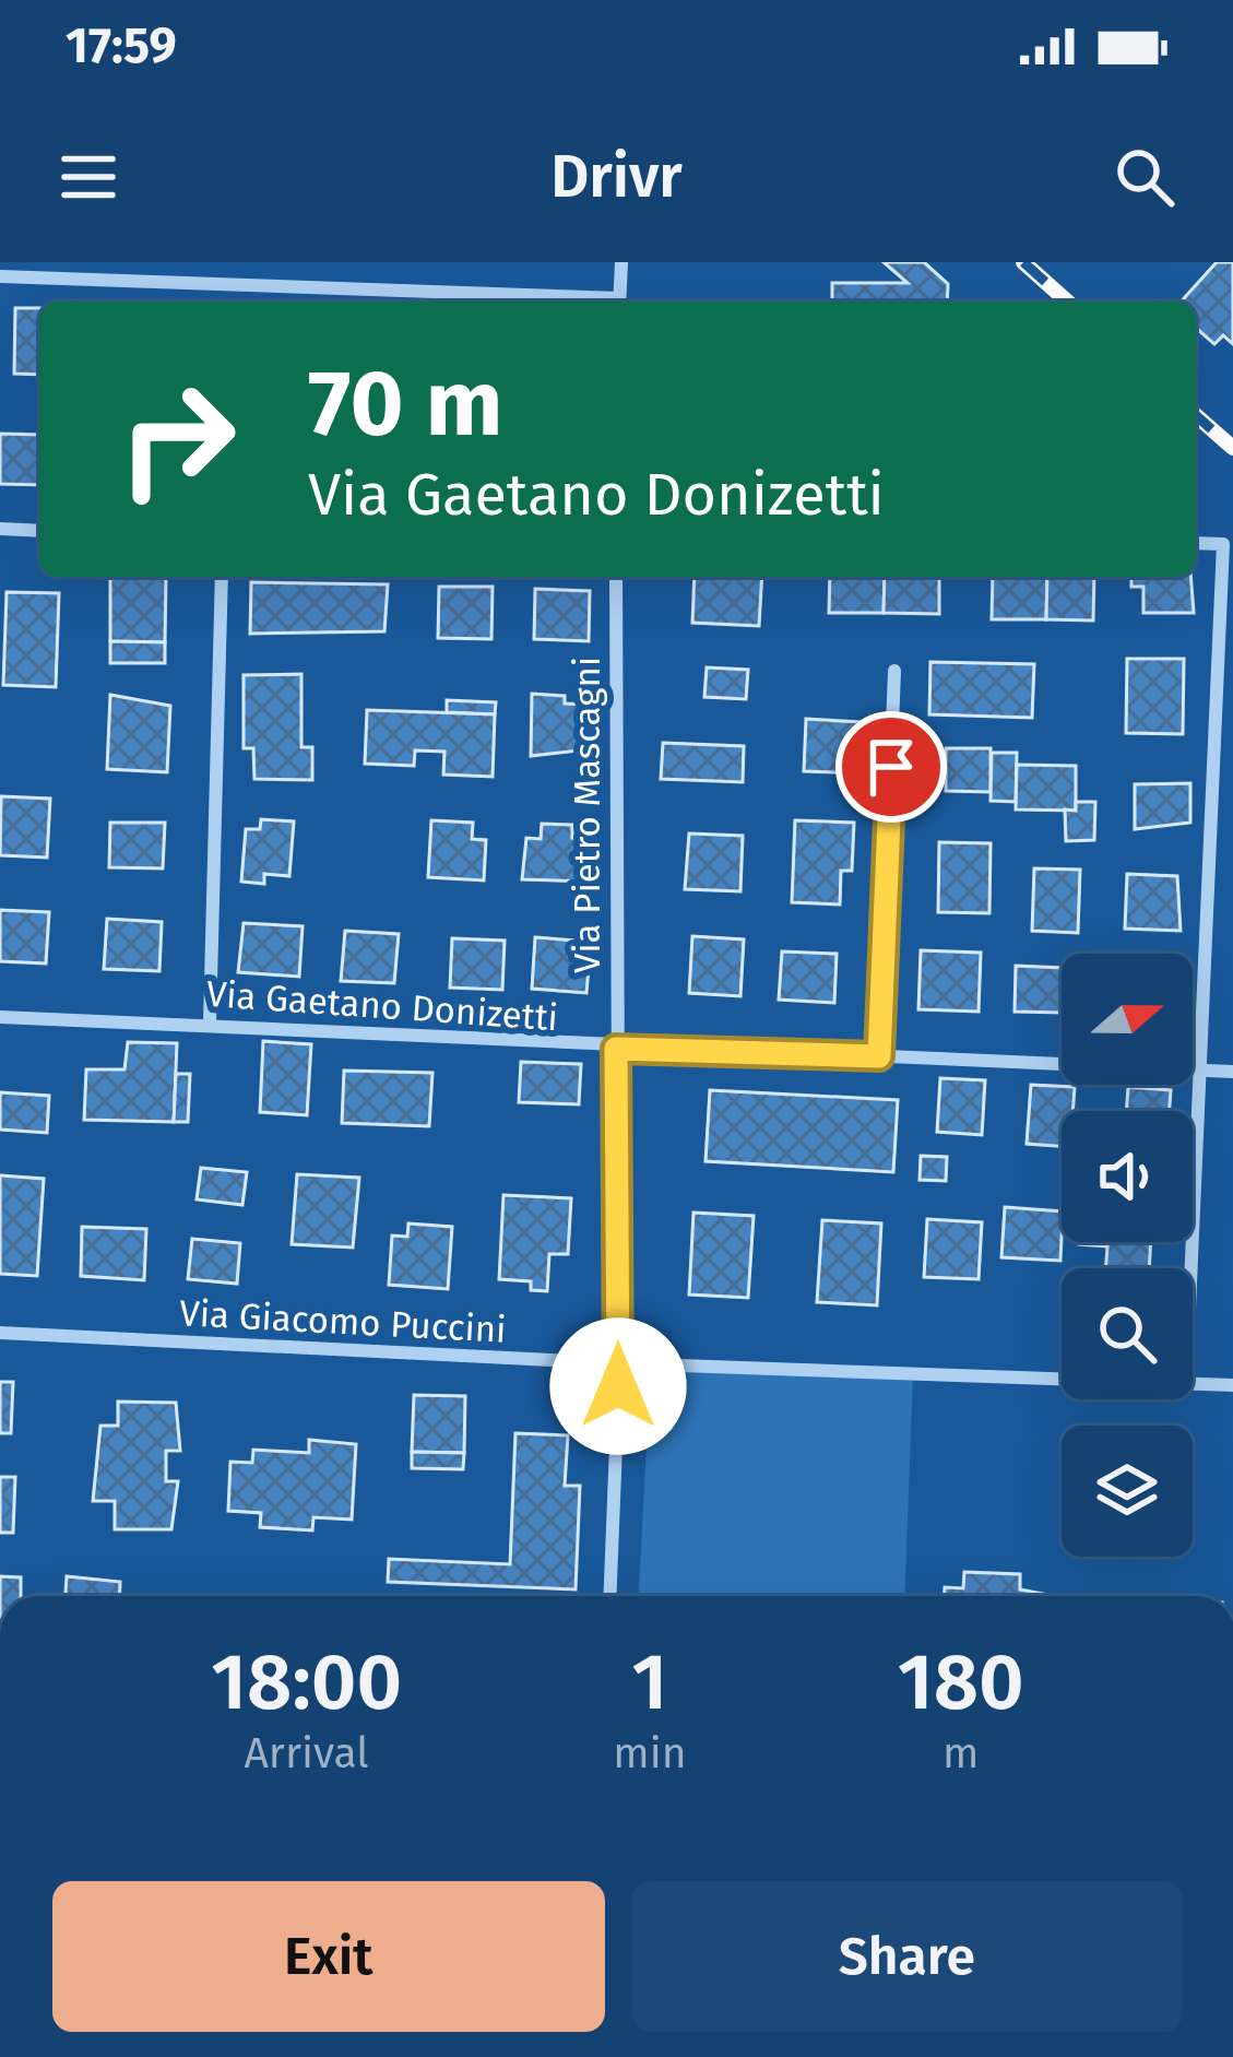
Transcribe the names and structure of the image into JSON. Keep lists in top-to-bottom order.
{
  "streets": {
    "street": ["Via Pietro Mascagni", "Via Gaetano Donizetti", "Via Giacomo Puccini"]
  },
  "crossings": [
    ["Via Pietro Mascagni", "Via Gaetano Donizetti"],
    ["Via Pietro Mascagni", "Via Giacomo Puccini"]
  ],
  "north": "right",
  "page": {
    "status": "17:59",
    "header": "Drivr",
    "turn": ["70 m", "Via Gaetano Donizetti"],
    "eta": [
      "18:00",
      "Arrival",
      "1",
      "min",
      "180",
      "m"
    ],
    "buttons": ["Exit", "Share"]
  }
}
